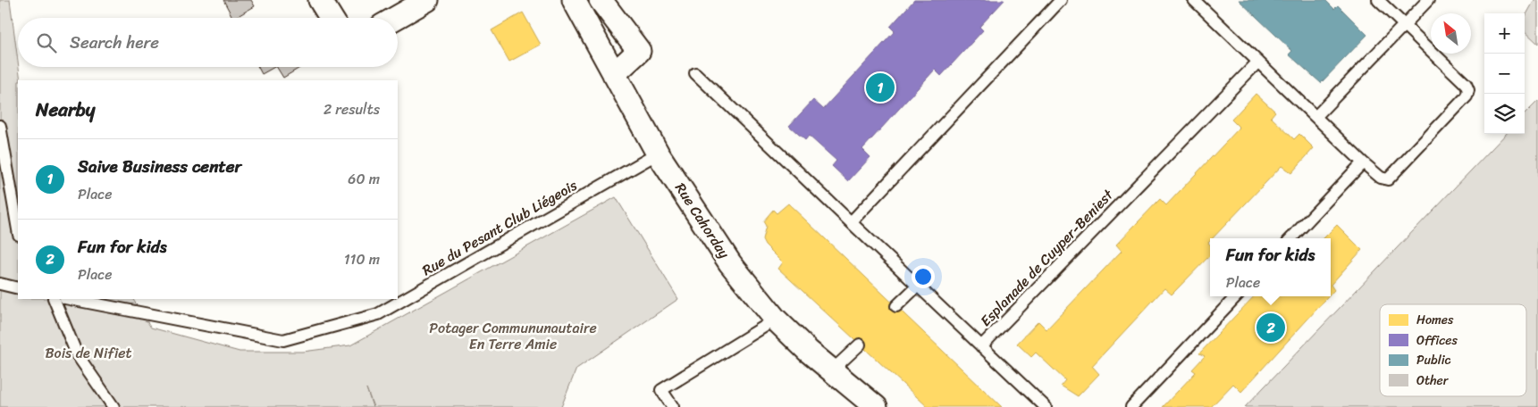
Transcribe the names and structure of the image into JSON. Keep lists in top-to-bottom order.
{
  "streets": {
    "street": ["Rue Cahorday"],
    "lane": ["Rue du Pesant Club Liégeois", "Esplanade de Cuyper-Beniest"]
  },
  "crossings": [
    ["Rue Cahorday", "Rue du Pesant Club Liégeois"]
  ],
  "parks": ["Potager Commununautaire En Terre Amie", "Bois de Nifiet"],
  "legend": [
    "Homes",
    "Offices",
    "Public",
    "Other"
  ],
  "north": "top left",
  "page": {
    "map_buttons": ["+", "−"],
    "search": "Search here",
    "pins": ["1", "2"],
    "heading": ["Nearby", "2 results"],
    "list": [
      {
        "mark": "1",
        "name": "Saive Business center",
        "note": "Place",
        "value": "60 m"
      },
      {
        "mark": "2",
        "name": "Fun for kids",
        "note": "Place",
        "value": "110 m"
      }
    ],
    "popup": ["Fun for kids", "Place"]
  }
}
